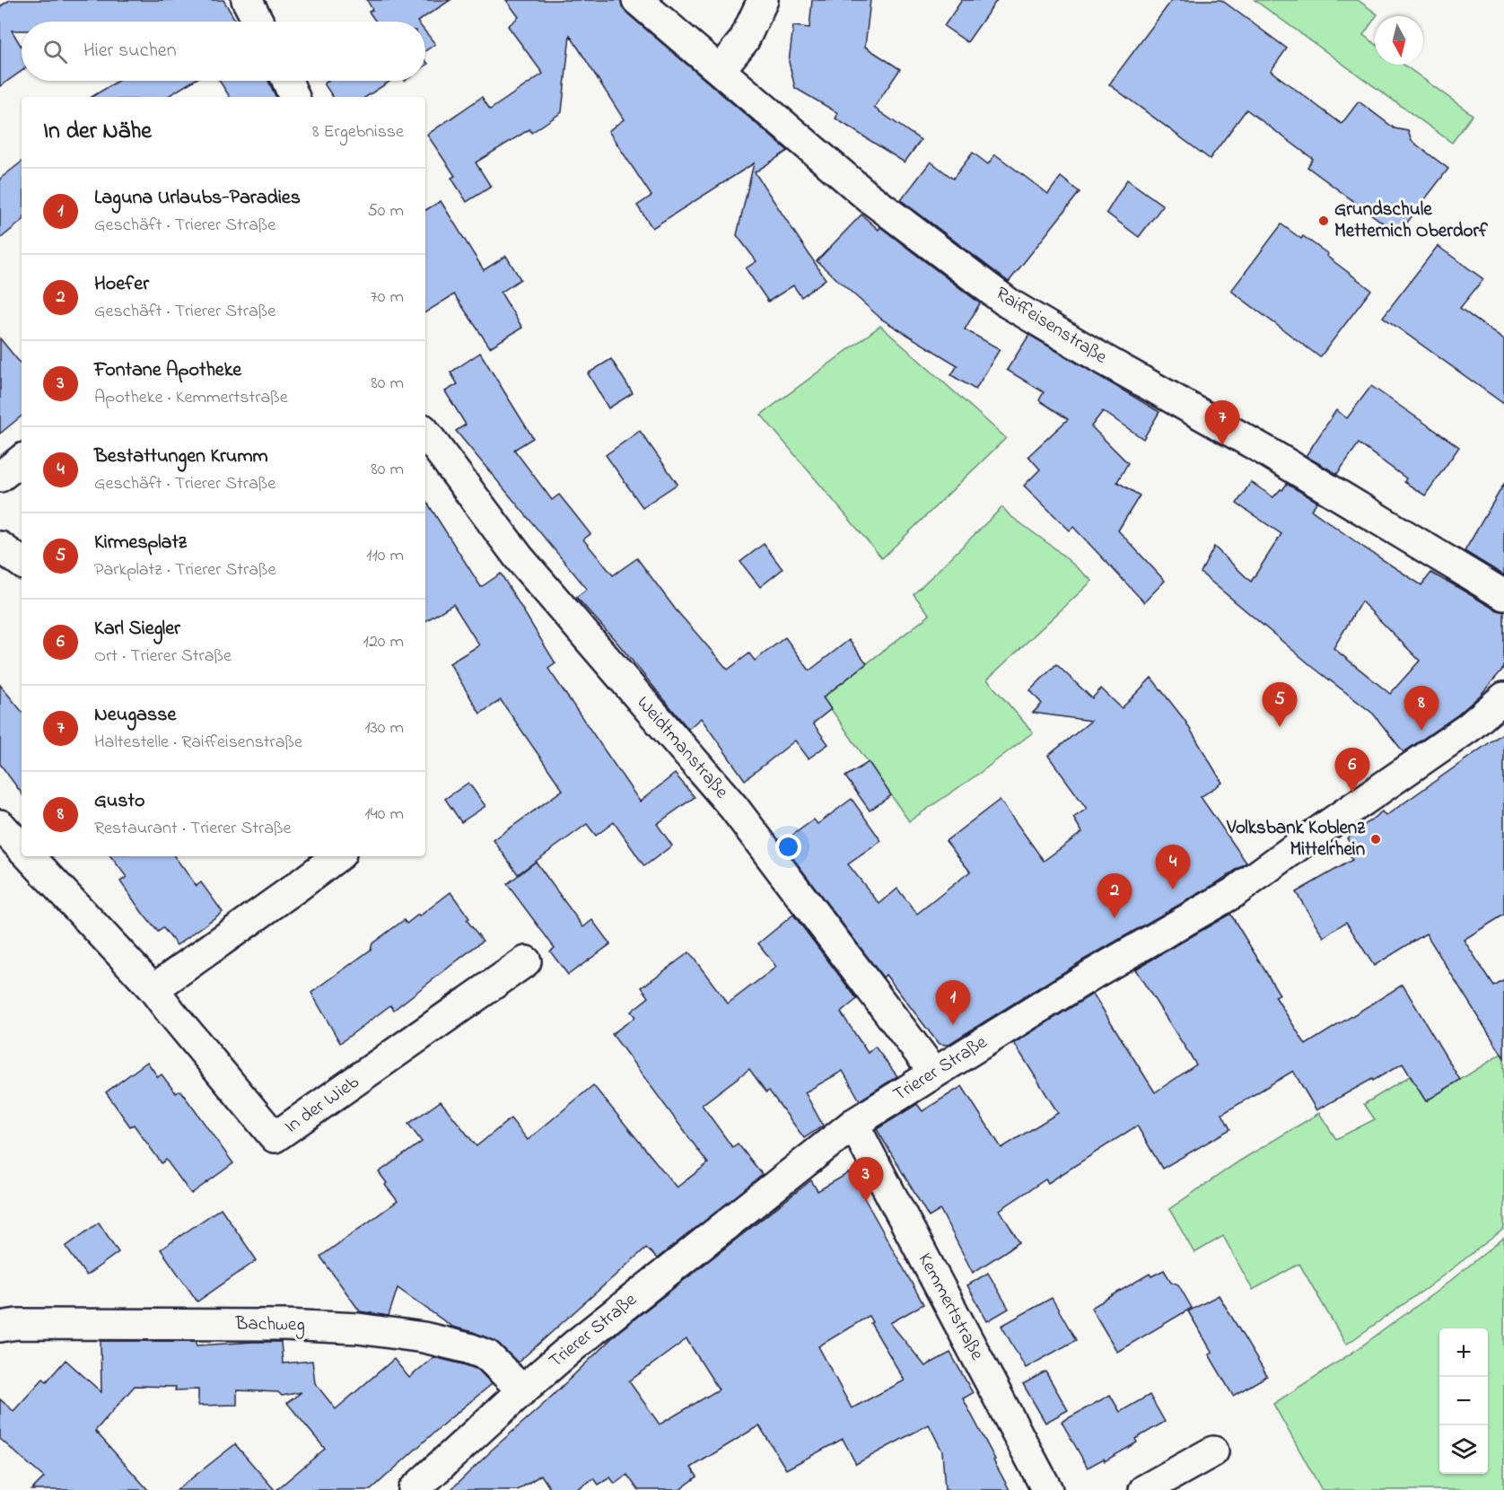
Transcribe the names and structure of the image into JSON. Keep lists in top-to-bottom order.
{
  "streets": {
    "street": [
      "Raiffeisenstraße",
      "Weidtmanstraße",
      "Trierer Straße",
      "In der Wieb",
      "Kemmertstraße",
      "Bachweg"
    ]
  },
  "crossings": [
    ["Weidtmanstraße", "Trierer Straße"],
    ["Trierer Straße", "Kemmertstraße"],
    ["Trierer Straße", "Bachweg"]
  ],
  "places": ["Grundschule Metternich Oberdorf", "Volksbank Koblenz Mittelrhein"],
  "north": "bottom",
  "page": {
    "search": "Hier suchen",
    "heading": ["In der Nähe", "8 Ergebnisse"],
    "list": [
      {
        "mark": "1",
        "name": "Laguna Urlaubs-Paradies",
        "note": "Geschäft · Trierer Straße",
        "value": "50 m"
      },
      {
        "mark": "2",
        "name": "Hoefer",
        "note": "Geschäft · Trierer Straße",
        "value": "70 m"
      },
      {
        "mark": "3",
        "name": "Fontane Apotheke",
        "note": "Apotheke · Kemmertstraße",
        "value": "80 m"
      },
      {
        "mark": "4",
        "name": "Bestattungen Krumm",
        "note": "Geschäft · Trierer Straße",
        "value": "80 m"
      },
      {
        "mark": "5",
        "name": "Kirmesplatz",
        "note": "Parkplatz · Trierer Straße",
        "value": "110 m"
      },
      {
        "mark": "6",
        "name": "Karl Siegler",
        "note": "Ort · Trierer Straße",
        "value": "120 m"
      },
      {
        "mark": "7",
        "name": "Neugasse",
        "note": "Haltestelle · Raiffeisenstraße",
        "value": "130 m"
      },
      {
        "mark": "8",
        "name": "Gusto",
        "note": "Restaurant · Trierer Straße",
        "value": "140 m"
      }
    ],
    "pins": [
      "7",
      "5",
      "8",
      "6",
      "4",
      "2",
      "1",
      "3"
    ],
    "map_buttons": ["+", "−"]
  }
}
